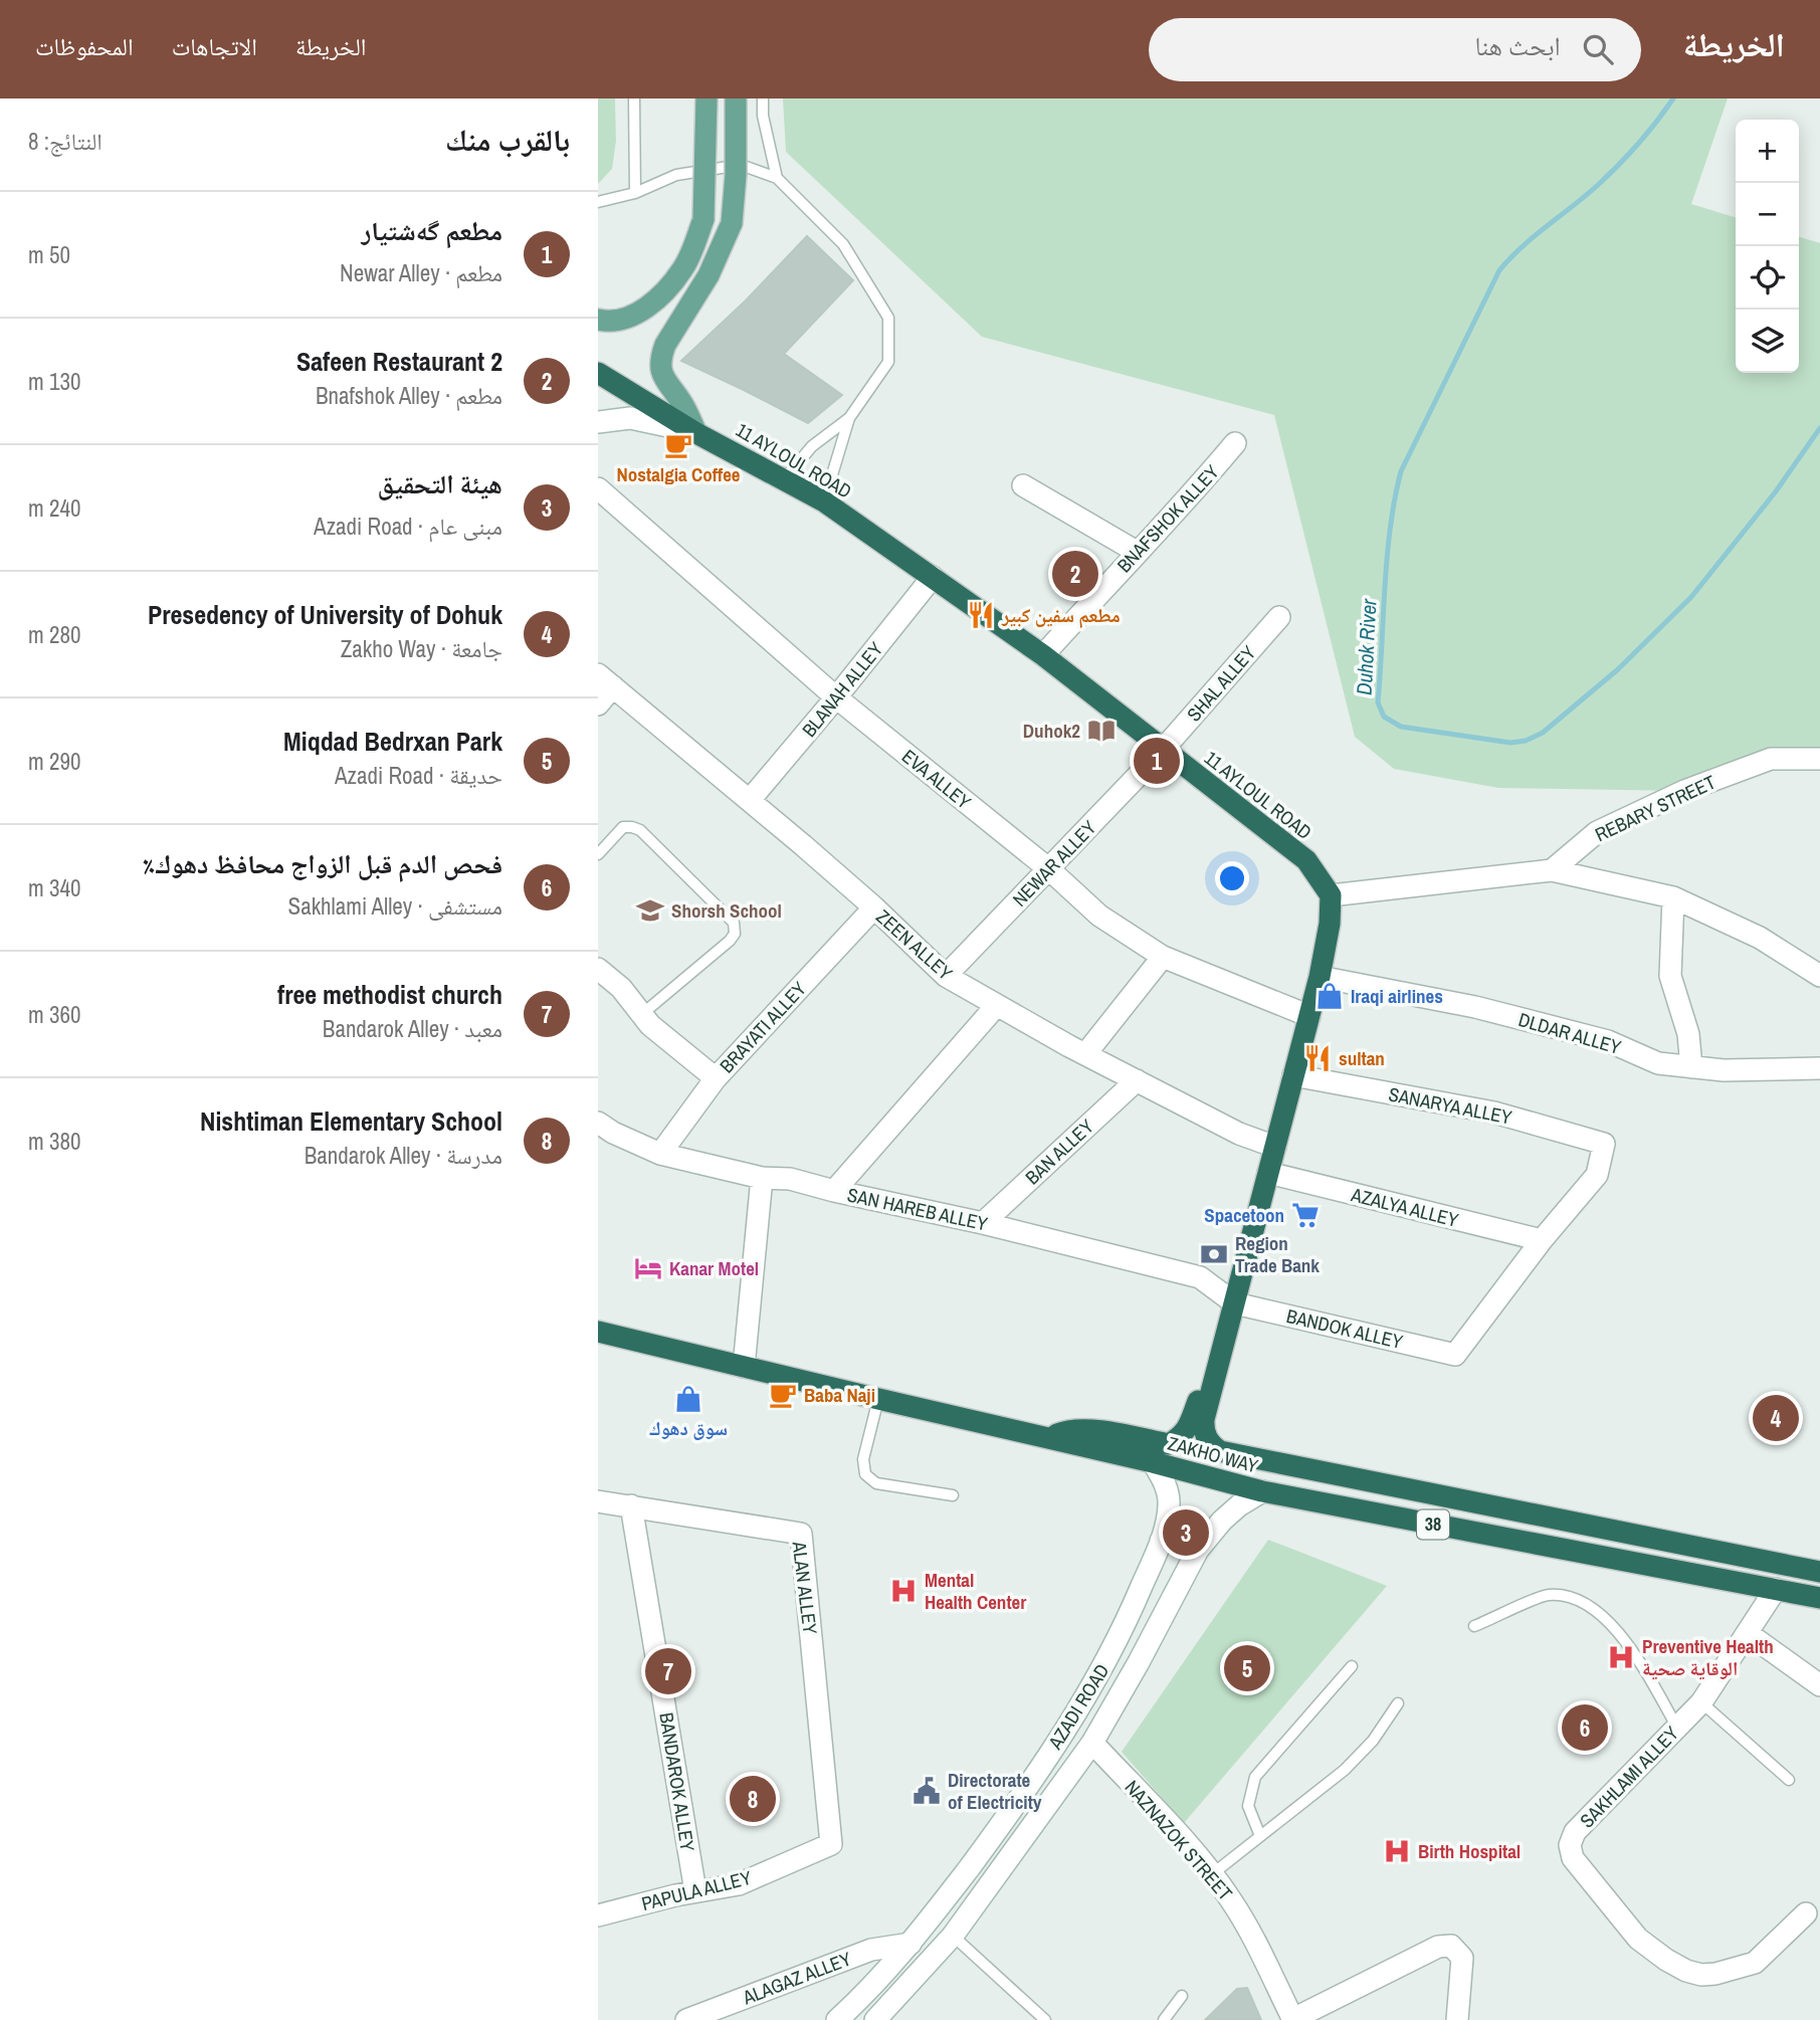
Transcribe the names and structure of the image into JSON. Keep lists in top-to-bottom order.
{
  "streets": {
    "highway": ["11 AYLOUL ROAD", "ZAKHO WAY", "38"],
    "street": [
      "BNAFSHOK ALLEY",
      "SHAL ALLEY",
      "BLANAH ALLEY",
      "EVA ALLEY",
      "REBARY STREET",
      "NEWAR ALLEY",
      "ZEEN ALLEY",
      "BRAYATI ALLEY",
      "DLDAR ALLEY",
      "SANARYA ALLEY",
      "BAN ALLEY",
      "AZALYA ALLEY",
      "SAN HAREB ALLEY",
      "BANDOK ALLEY",
      "ALAN ALLEY",
      "AZADI ROAD",
      "SAKHLAMI ALLEY",
      "BANDAROK ALLEY",
      "NAZNAZOK STREET",
      "PAPULA ALLEY",
      "ALAGAZ ALLEY"
    ]
  },
  "crossings": [
    ["11 AYLOUL ROAD", "BNAFSHOK ALLEY"],
    ["11 AYLOUL ROAD", "SHAL ALLEY"],
    ["11 AYLOUL ROAD", "BLANAH ALLEY"],
    ["11 AYLOUL ROAD", "NEWAR ALLEY"],
    ["SHAL ALLEY", "NEWAR ALLEY"],
    ["BLANAH ALLEY", "EVA ALLEY"],
    ["BLANAH ALLEY", "ZEEN ALLEY"],
    ["EVA ALLEY", "NEWAR ALLEY"],
    ["NEWAR ALLEY", "ZEEN ALLEY"],
    ["ZEEN ALLEY", "BRAYATI ALLEY"],
    ["ZEEN ALLEY", "BAN ALLEY"],
    ["BRAYATI ALLEY", "SAN HAREB ALLEY"],
    ["SANARYA ALLEY", "AZALYA ALLEY"],
    ["SANARYA ALLEY", "BANDOK ALLEY"],
    ["BAN ALLEY", "SAN HAREB ALLEY"],
    ["AZALYA ALLEY", "BANDOK ALLEY"],
    ["SAN HAREB ALLEY", "BANDOK ALLEY"],
    ["ZAKHO WAY", "AZADI ROAD"],
    ["ZAKHO WAY", "SAKHLAMI ALLEY"],
    ["ALAN ALLEY", "BANDAROK ALLEY"],
    ["ALAN ALLEY", "PAPULA ALLEY"],
    ["AZADI ROAD", "NAZNAZOK STREET"],
    ["AZADI ROAD", "ALAGAZ ALLEY"],
    ["BANDAROK ALLEY", "PAPULA ALLEY"]
  ],
  "water": ["Duhok River"],
  "places": {
    "cafe": ["Nostalgia Coffee", "Baba Naji"],
    "restaurant": ["مطعم سفين كبير", "sultan"],
    "library": ["Duhok2"],
    "school or university": ["Shorsh School"],
    "shop": ["Iraqi airlines", "سوق دهوك"],
    "supermarket": ["Spacetoon"],
    "bank": ["Region Trade Bank"],
    "hotel": ["Kanar Motel"],
    "hospital": ["Mental Health Center", "Preventive Health الوقایة صحیة", "Birth Hospital"],
    "public building": ["Directorate of Electricity"]
  },
  "page": {
    "header": "الخريطة",
    "search": "ابحث هنا",
    "nav": ["الخريطة", "الاتجاهات", "المحفوظات"],
    "heading": ["بالقرب منك", "النتائج: 8"],
    "map_buttons": ["+", "−"],
    "list": [
      {
        "mark": "1",
        "name": "مطعم گەشتیار",
        "note": "مطعم · Newar Alley",
        "value": "50 m"
      },
      {
        "mark": "2",
        "name": "Safeen Restaurant 2",
        "note": "مطعم · Bnafshok Alley",
        "value": "130 m"
      },
      {
        "mark": "3",
        "name": "هيئة التحقيق",
        "note": "مبنى عام · Azadi Road",
        "value": "240 m"
      },
      {
        "mark": "4",
        "name": "Presedency of University of Dohuk",
        "note": "جامعة · Zakho Way",
        "value": "280 m"
      },
      {
        "mark": "5",
        "name": "Miqdad Bedrxan Park",
        "note": "حديقة · Azadi Road",
        "value": "290 m"
      },
      {
        "mark": "6",
        "name": "فحص الدم قبل الزواج محافظ دهوك٪",
        "note": "مستشفى · Sakhlami Alley",
        "value": "340 m"
      },
      {
        "mark": "7",
        "name": "free methodist church",
        "note": "معبد · Bandarok Alley",
        "value": "360 m"
      },
      {
        "mark": "8",
        "name": "Nishtiman Elementary School",
        "note": "مدرسة · Bandarok Alley",
        "value": "380 m"
      }
    ],
    "pins": [
      "2",
      "1",
      "4",
      "3",
      "5",
      "7",
      "6",
      "8"
    ]
  }
}
